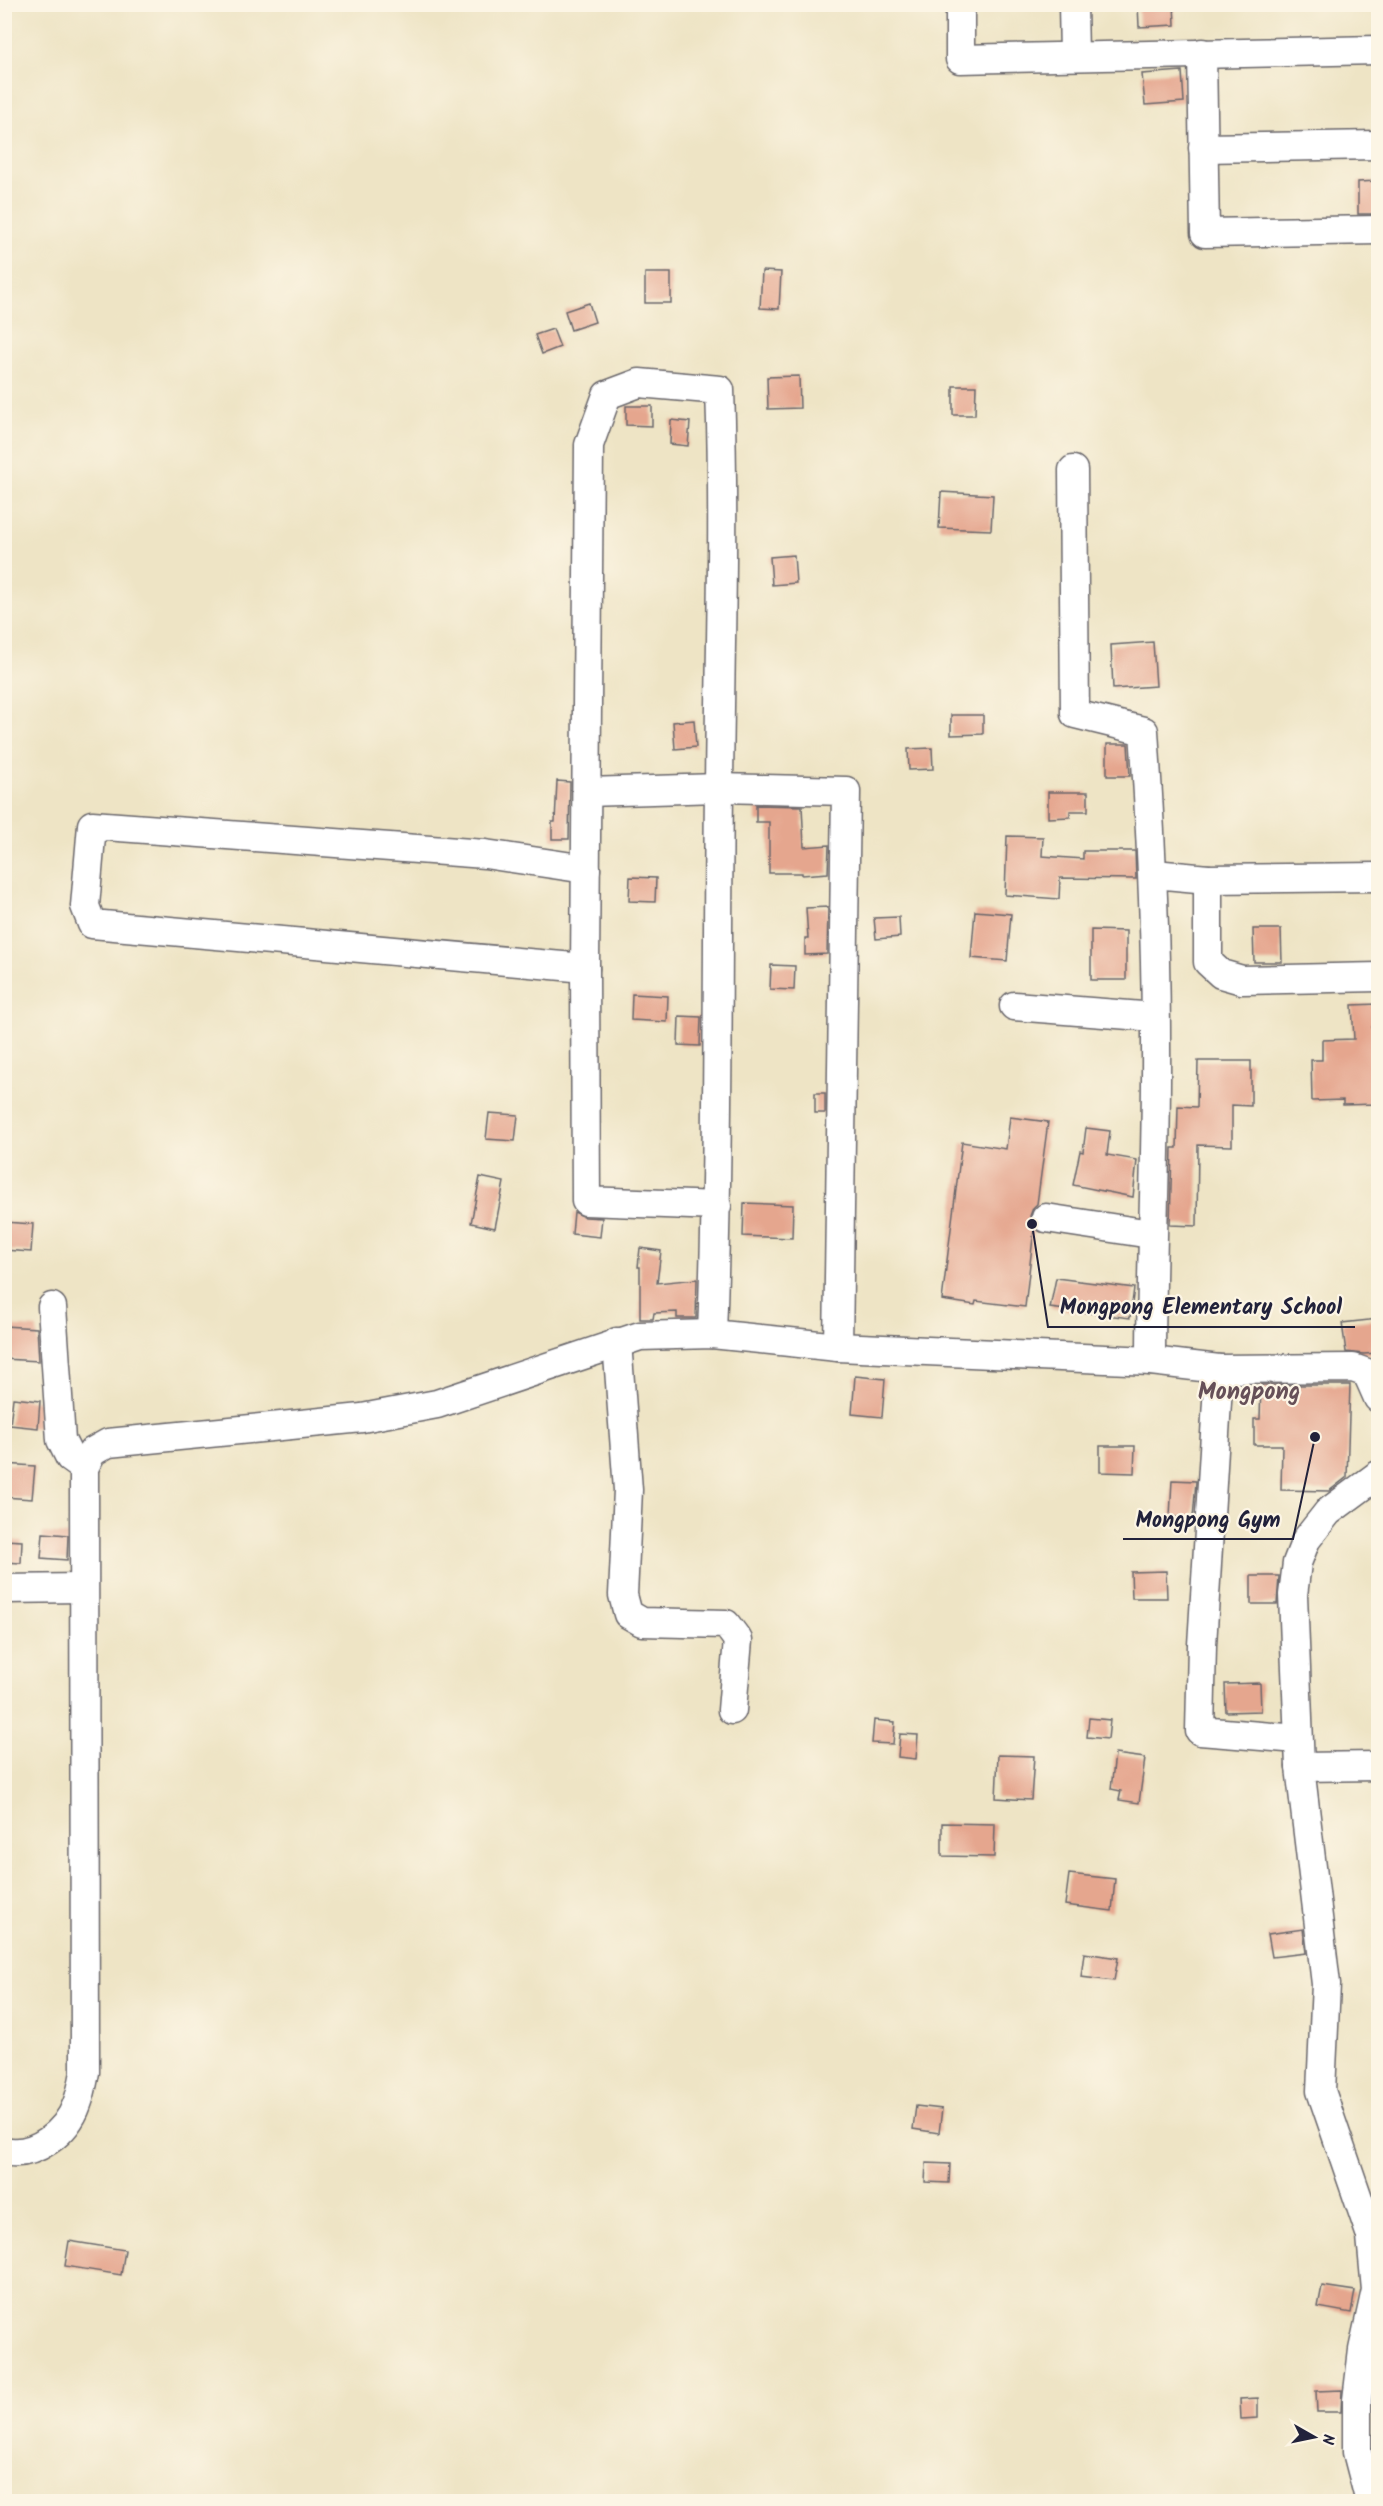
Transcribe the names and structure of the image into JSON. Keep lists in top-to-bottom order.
{
  "districts": ["Mongpong"],
  "places": ["Mongpong Elementary School", "Mongpong Gym"],
  "north": "right"
}
